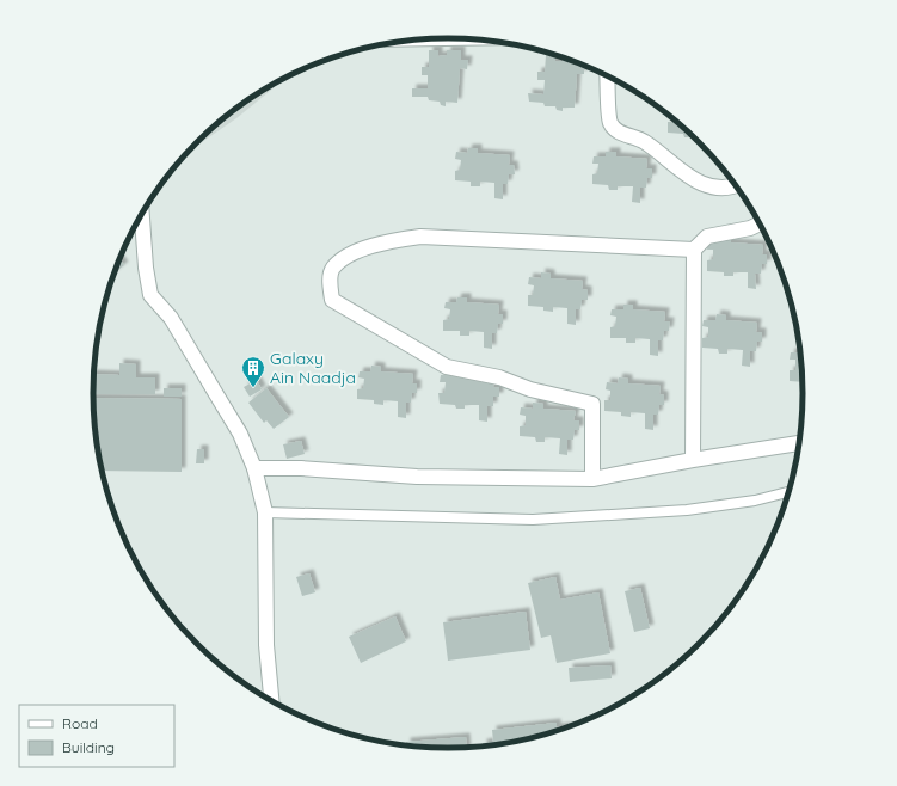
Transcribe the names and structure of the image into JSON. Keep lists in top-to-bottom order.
{
  "places": {
    "building": ["Galaxy Ain Naadja"]
  },
  "legend": ["Road", "Building"]
}
